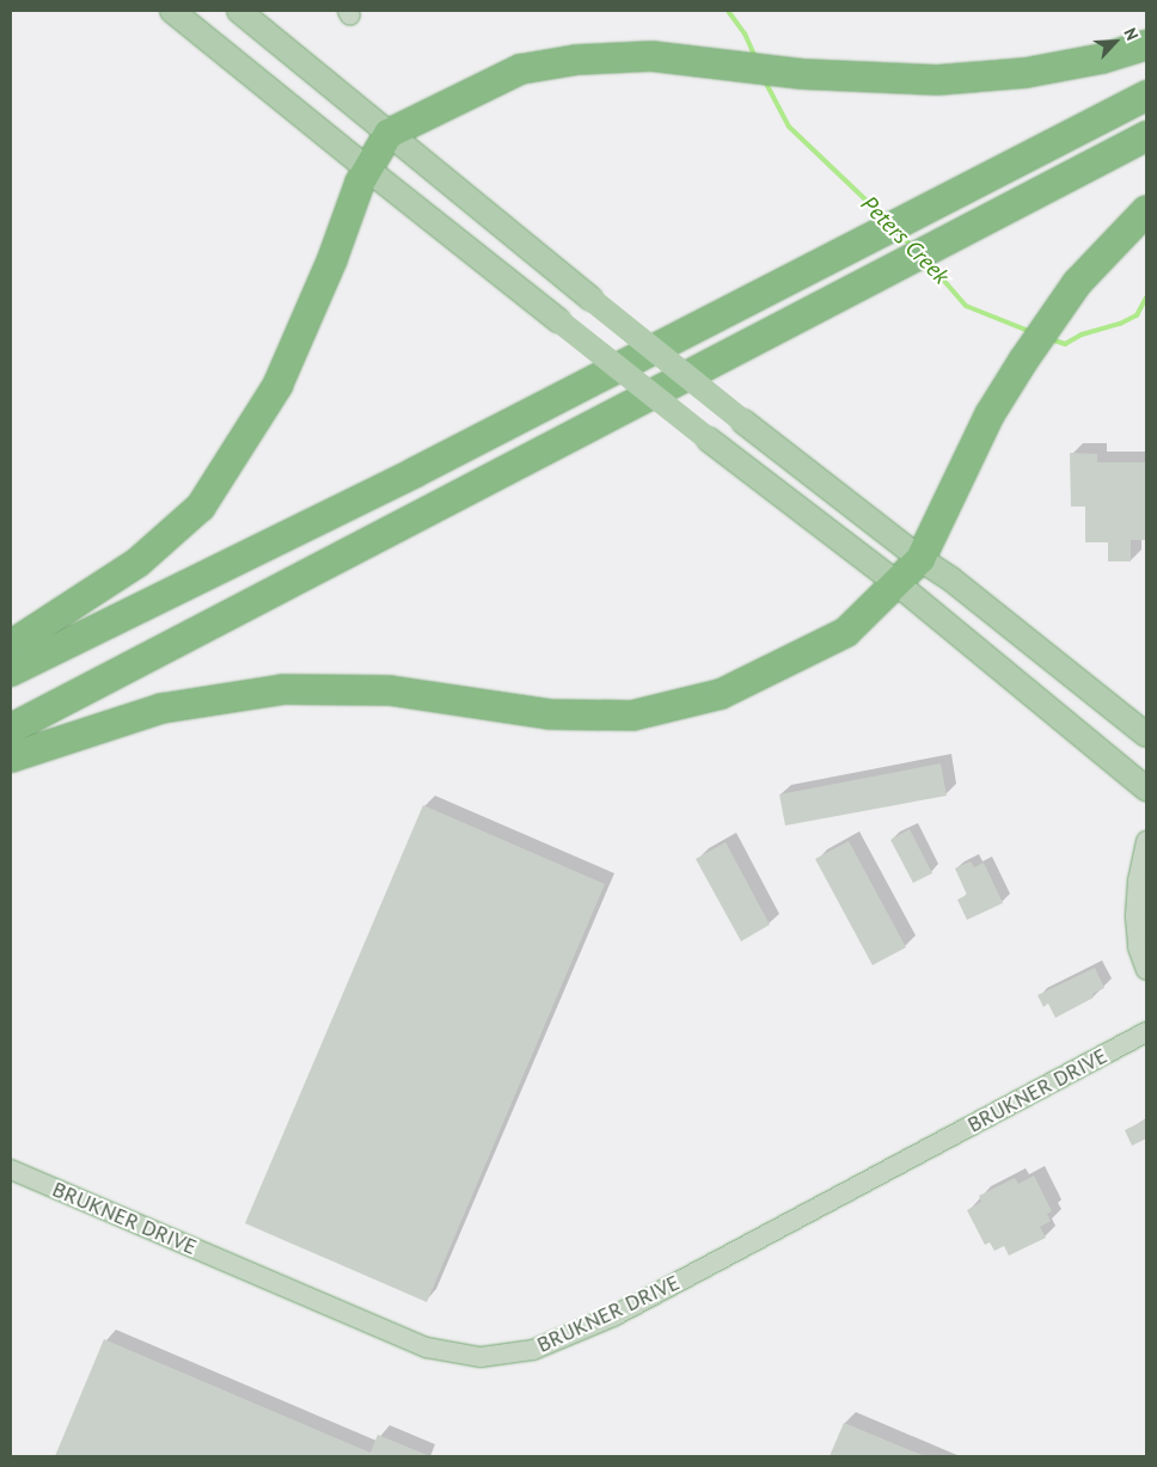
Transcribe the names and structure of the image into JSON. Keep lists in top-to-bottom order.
{
  "streets": {
    "street": ["BRUKNER DRIVE"]
  },
  "water": ["Peters Creek"],
  "north": "top right"
}
